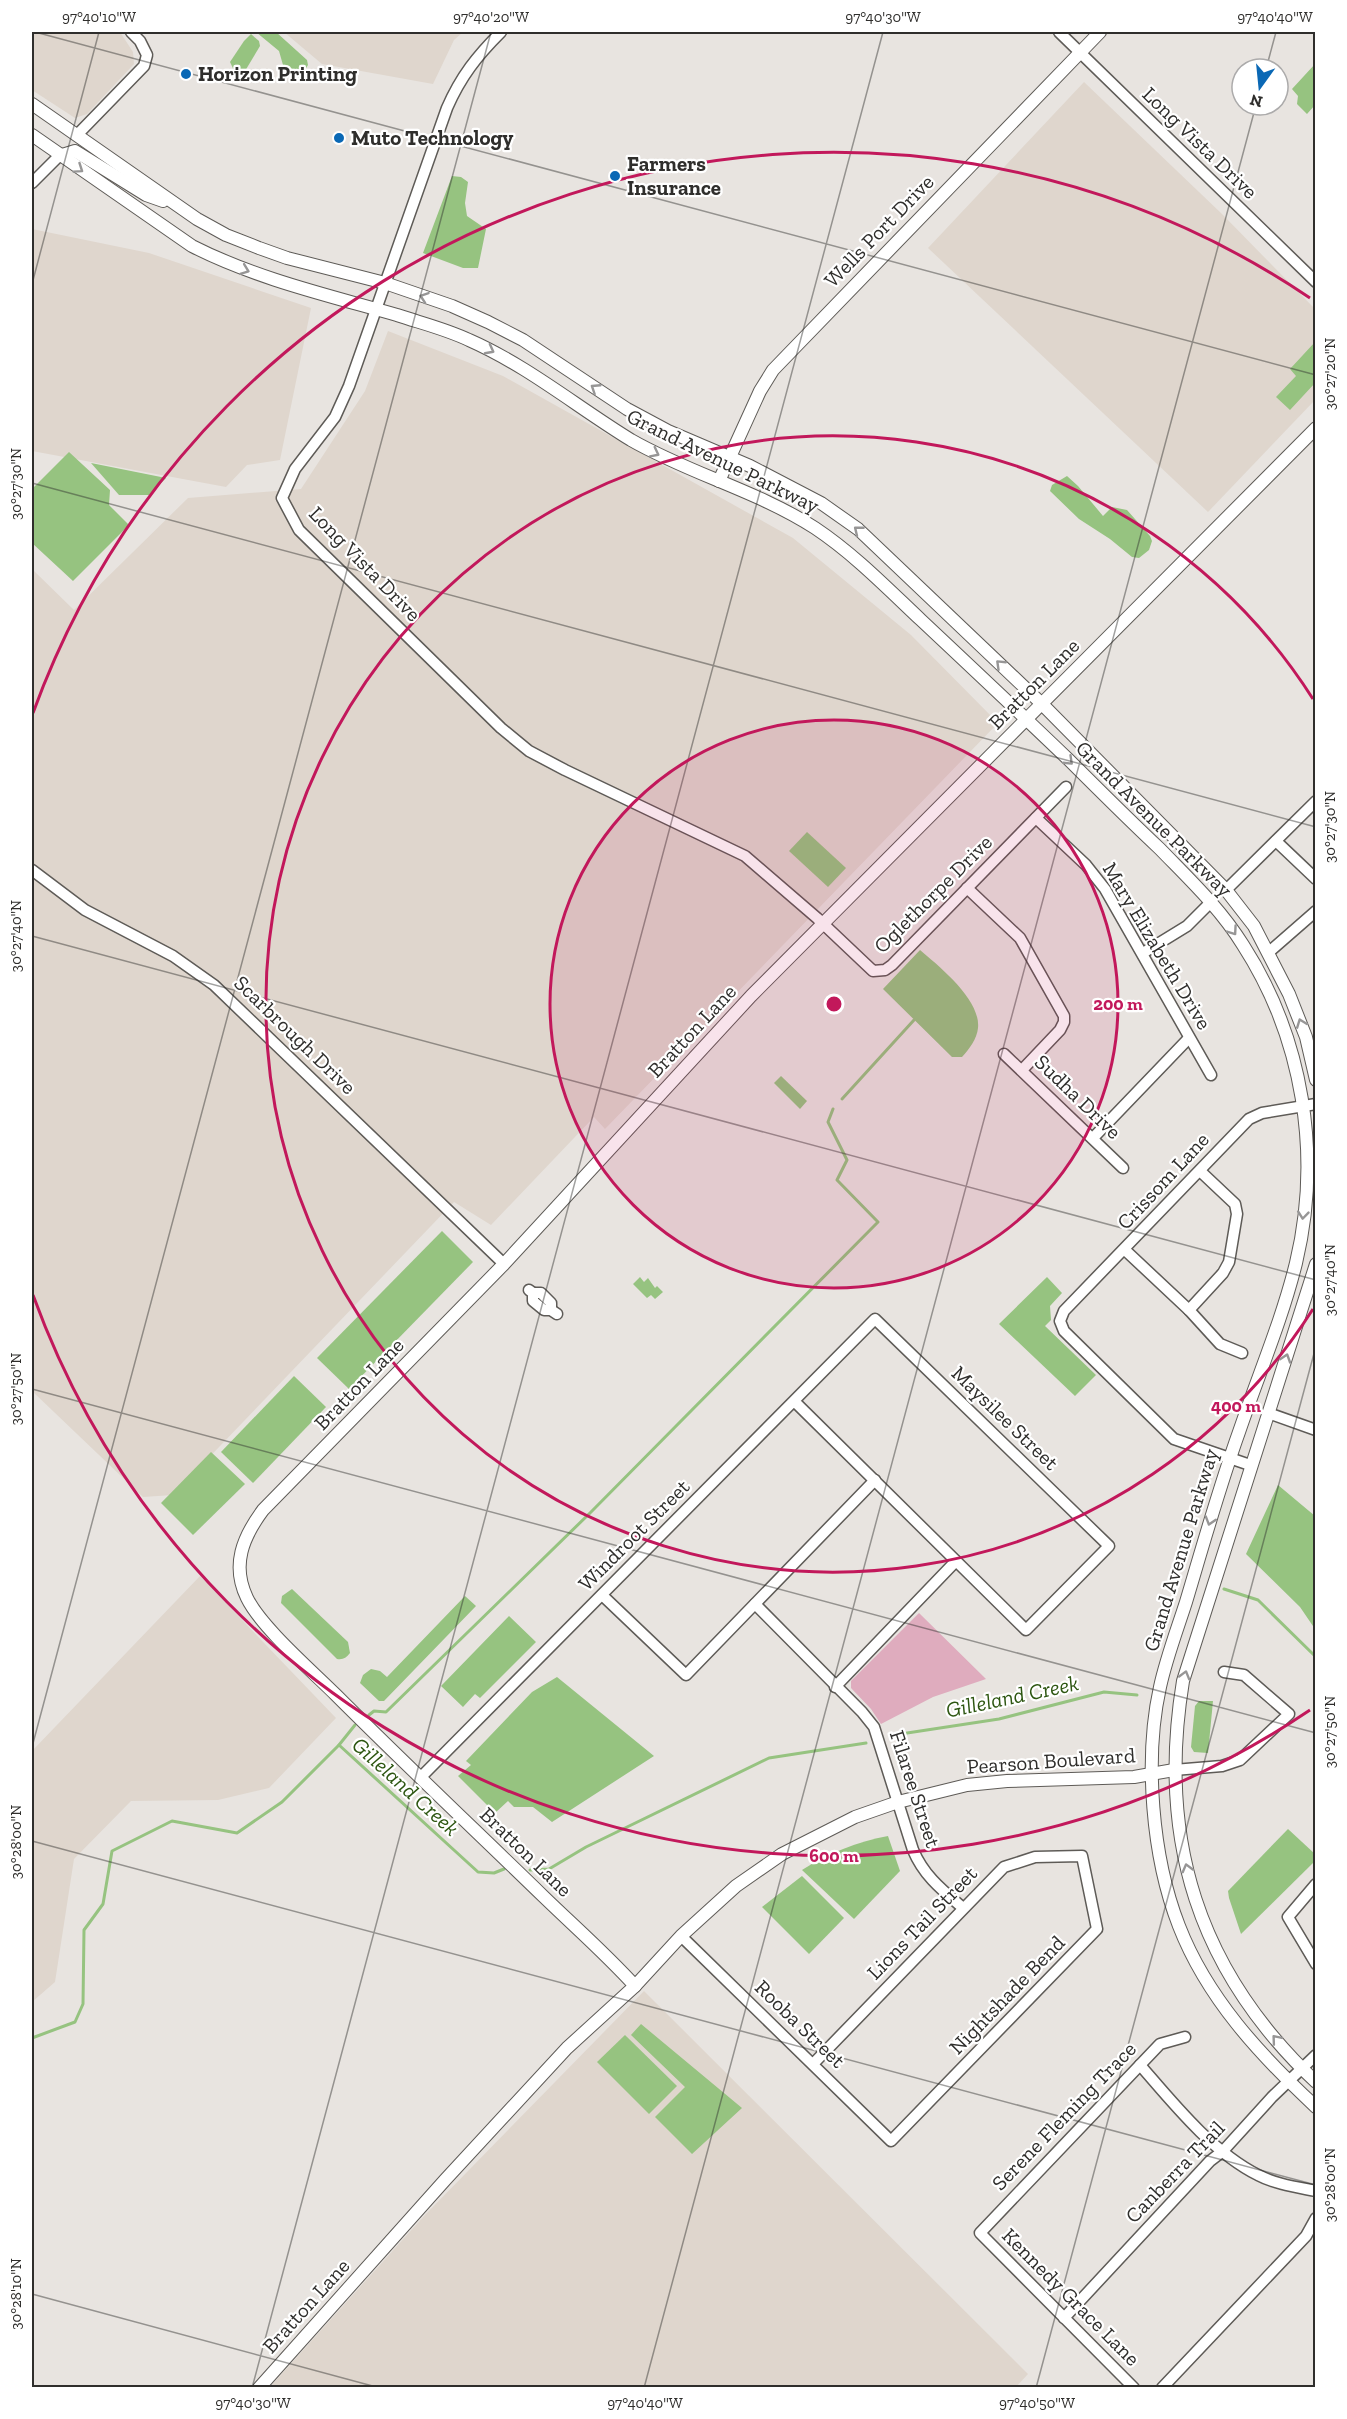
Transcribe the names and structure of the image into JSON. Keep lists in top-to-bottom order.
{
  "streets": {
    "street": [
      "Long Vista Drive",
      "Wells Port Drive",
      "Grand Avenue Parkway",
      "Bratton Lane",
      "Oglethorpe Drive",
      "Mary Elizabeth Drive",
      "Scarbrough Drive",
      "Sudha Drive",
      "Crissom Lane",
      "Maysilee Street",
      "Windroot Street",
      "Pearson Boulevard",
      "Filaree Street",
      "Lions Tail Street",
      "Nightshade Bend",
      "Rooba Street",
      "Serene Fleming Trace",
      "Canberra Trail",
      "Kennedy Grace Lane"
    ]
  },
  "crossings": [
    ["Long Vista Drive", "Wells Port Drive"],
    ["Long Vista Drive", "Grand Avenue Parkway"],
    ["Long Vista Drive", "Bratton Lane"],
    ["Long Vista Drive", "Oglethorpe Drive"],
    ["Wells Port Drive", "Grand Avenue Parkway"],
    ["Grand Avenue Parkway", "Bratton Lane"],
    ["Grand Avenue Parkway", "Crissom Lane"],
    ["Grand Avenue Parkway", "Pearson Boulevard"],
    ["Grand Avenue Parkway", "Canberra Trail"],
    ["Bratton Lane", "Oglethorpe Drive"],
    ["Bratton Lane", "Scarbrough Drive"],
    ["Bratton Lane", "Windroot Street"],
    ["Bratton Lane", "Pearson Boulevard"],
    ["Oglethorpe Drive", "Mary Elizabeth Drive"],
    ["Maysilee Street", "Windroot Street"],
    ["Pearson Boulevard", "Filaree Street"],
    ["Pearson Boulevard", "Rooba Street"],
    ["Filaree Street", "Lions Tail Street"],
    ["Lions Tail Street", "Nightshade Bend"],
    ["Lions Tail Street", "Rooba Street"],
    ["Nightshade Bend", "Rooba Street"],
    ["Serene Fleming Trace", "Kennedy Grace Lane"],
    ["Canberra Trail", "Kennedy Grace Lane"]
  ],
  "water": ["Gilleland Creek"],
  "places": ["Horizon Printing", "Muto Technology", "Farmers Insurance"],
  "north": "bottom",
  "coordinates": [
    "97°40'10\"W",
    "97°40'20\"W",
    "97°40'30\"W",
    "97°40'40\"W",
    "30°27'20\"N",
    "30°27'30\"N",
    "30°27'40\"N",
    "30°27'50\"N",
    "30°28'00\"N",
    "30°28'10\"N",
    "97°40'50\"W"
  ],
  "rings": ["200 m", "400 m", "600 m"]
}
